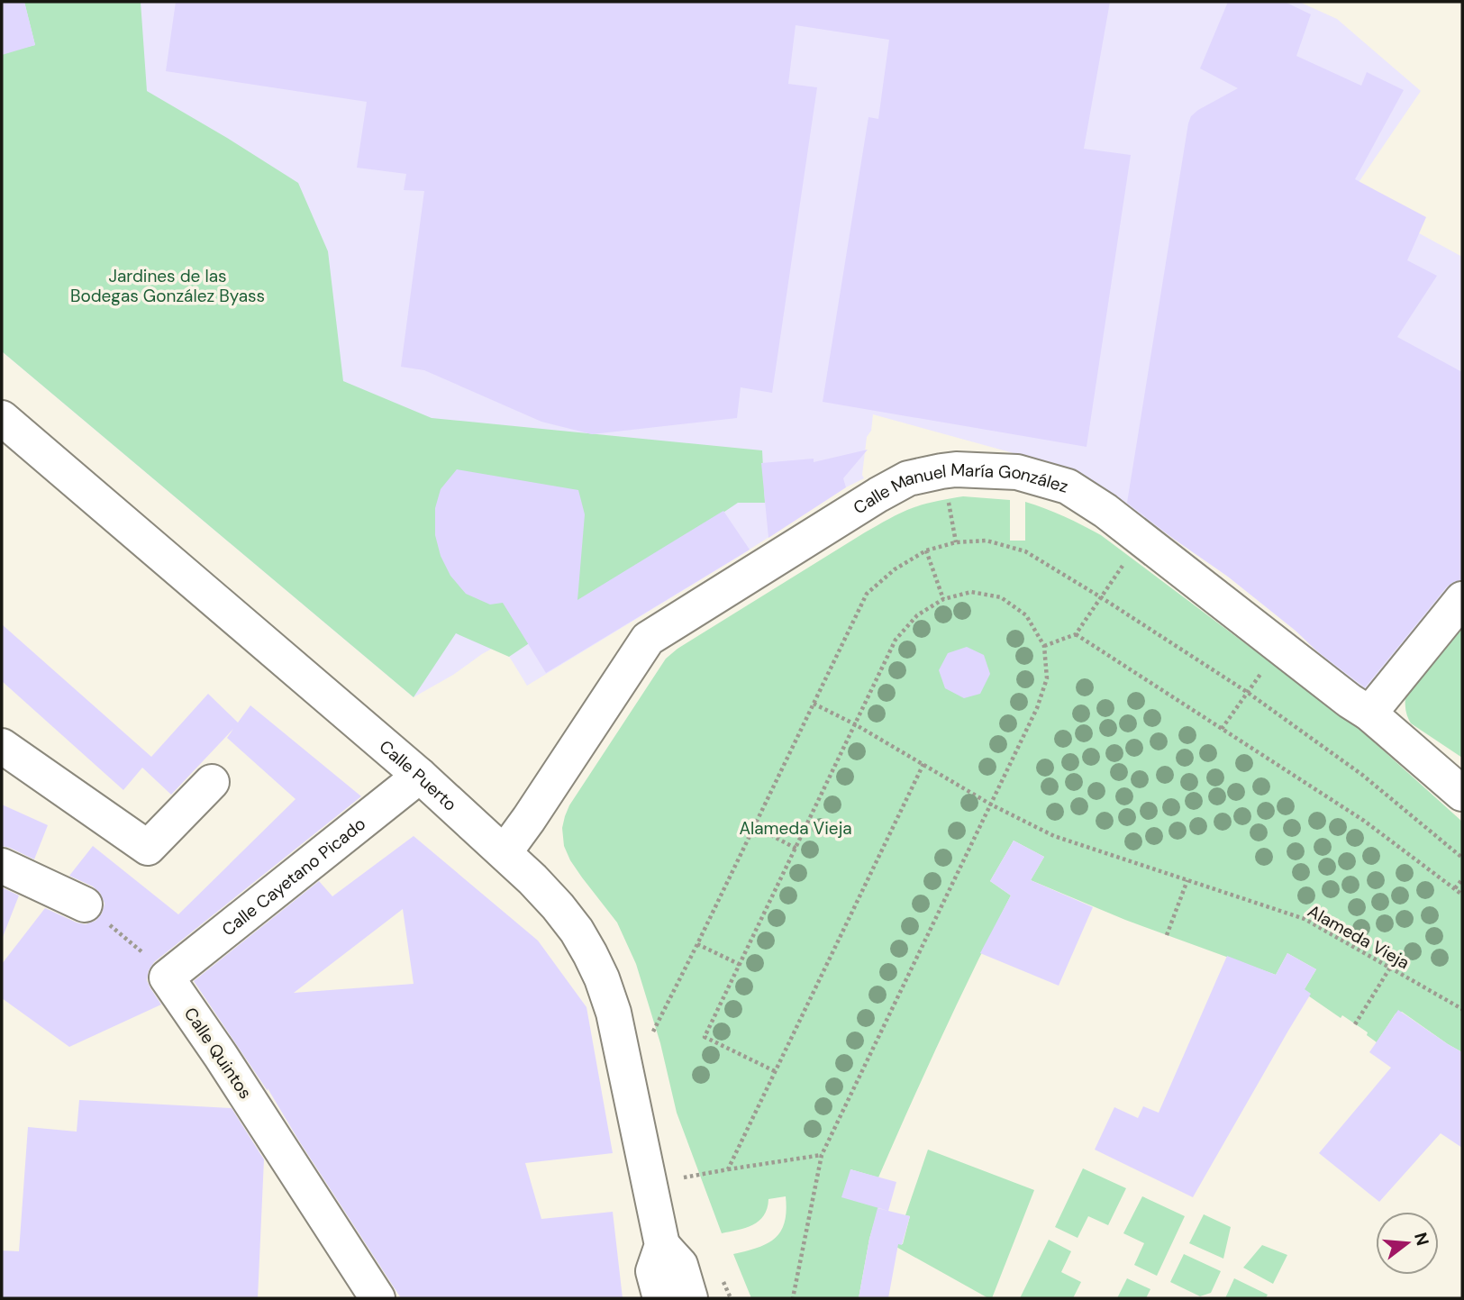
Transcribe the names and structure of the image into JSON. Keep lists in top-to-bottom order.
{
  "streets": {
    "street": [
      "Calle Manuel María González",
      "Calle Puerto",
      "Calle Cayetano Picado",
      "Calle Quintos"
    ],
    "path": ["Alameda Vieja"]
  },
  "crossings": [
    ["Calle Manuel María González", "Calle Puerto"],
    ["Calle Puerto", "Calle Cayetano Picado"],
    ["Calle Cayetano Picado", "Calle Quintos"]
  ],
  "parks": ["Jardines de las Bodegas González Byass", "Alameda Vieja"],
  "north": "right"
}
